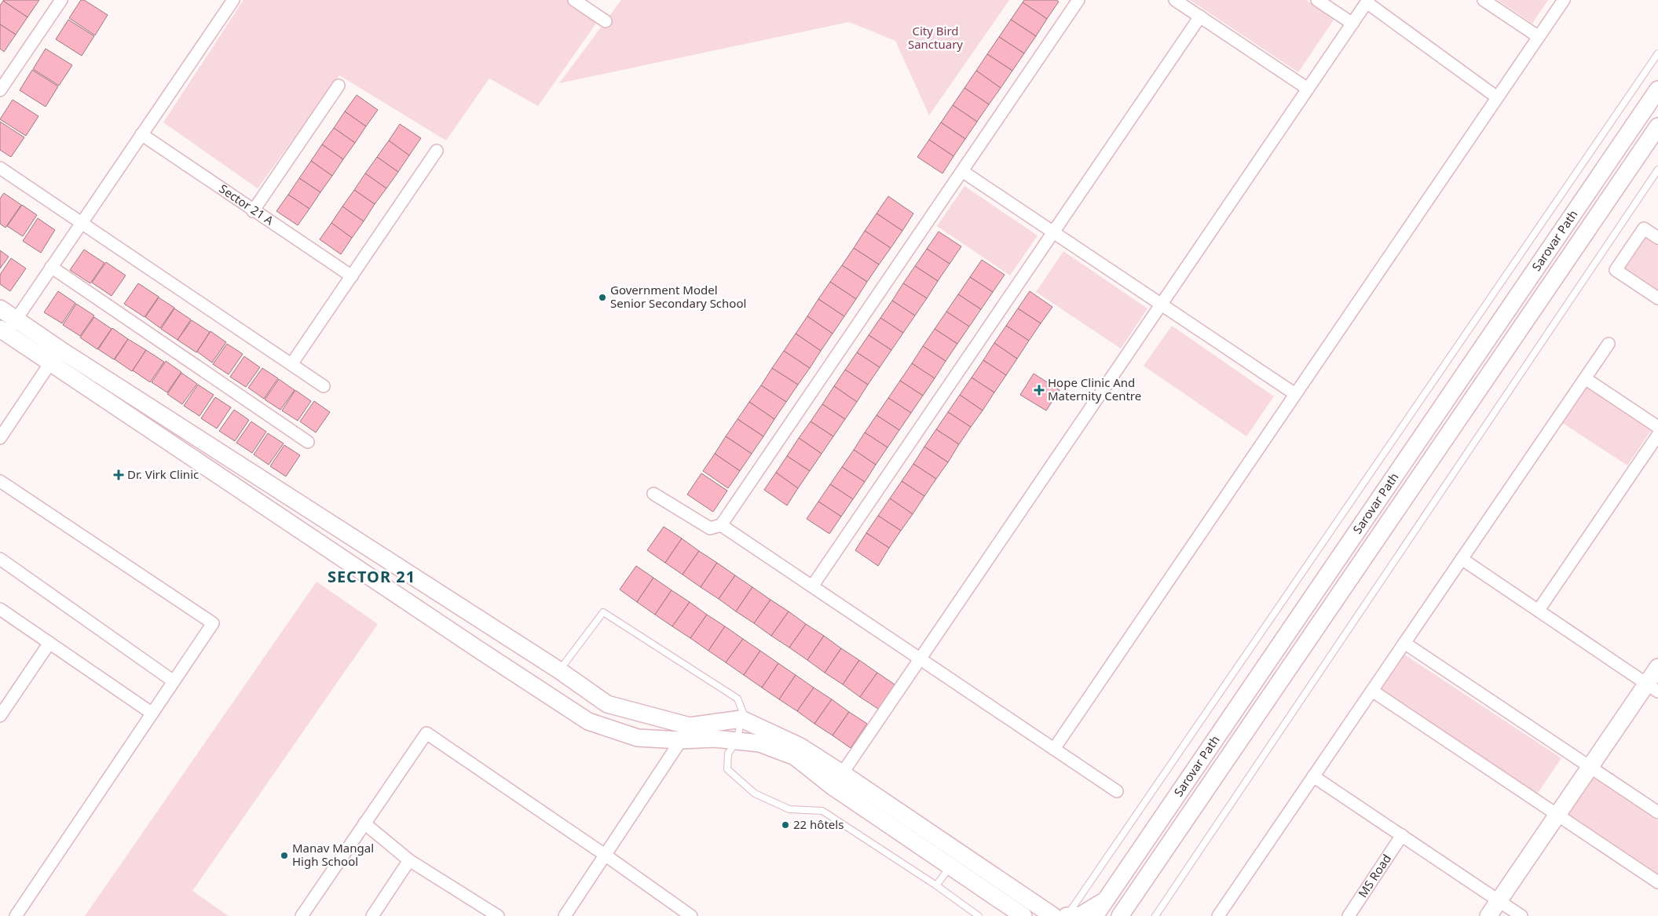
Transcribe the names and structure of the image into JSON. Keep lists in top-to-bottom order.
{
  "streets": {
    "street": ["Sector 21 A", "Sarovar Path", "MS Road"]
  },
  "districts": ["SECTOR 21"],
  "parks": ["City Bird Sanctuary"],
  "places": {
    "other": ["Government Model Senior Secondary School", "22 hôtels", "Manav Mangal High School"],
    "health": ["Hope Clinic And Maternity Centre", "Dr. Virk Clinic"]
  }
}
